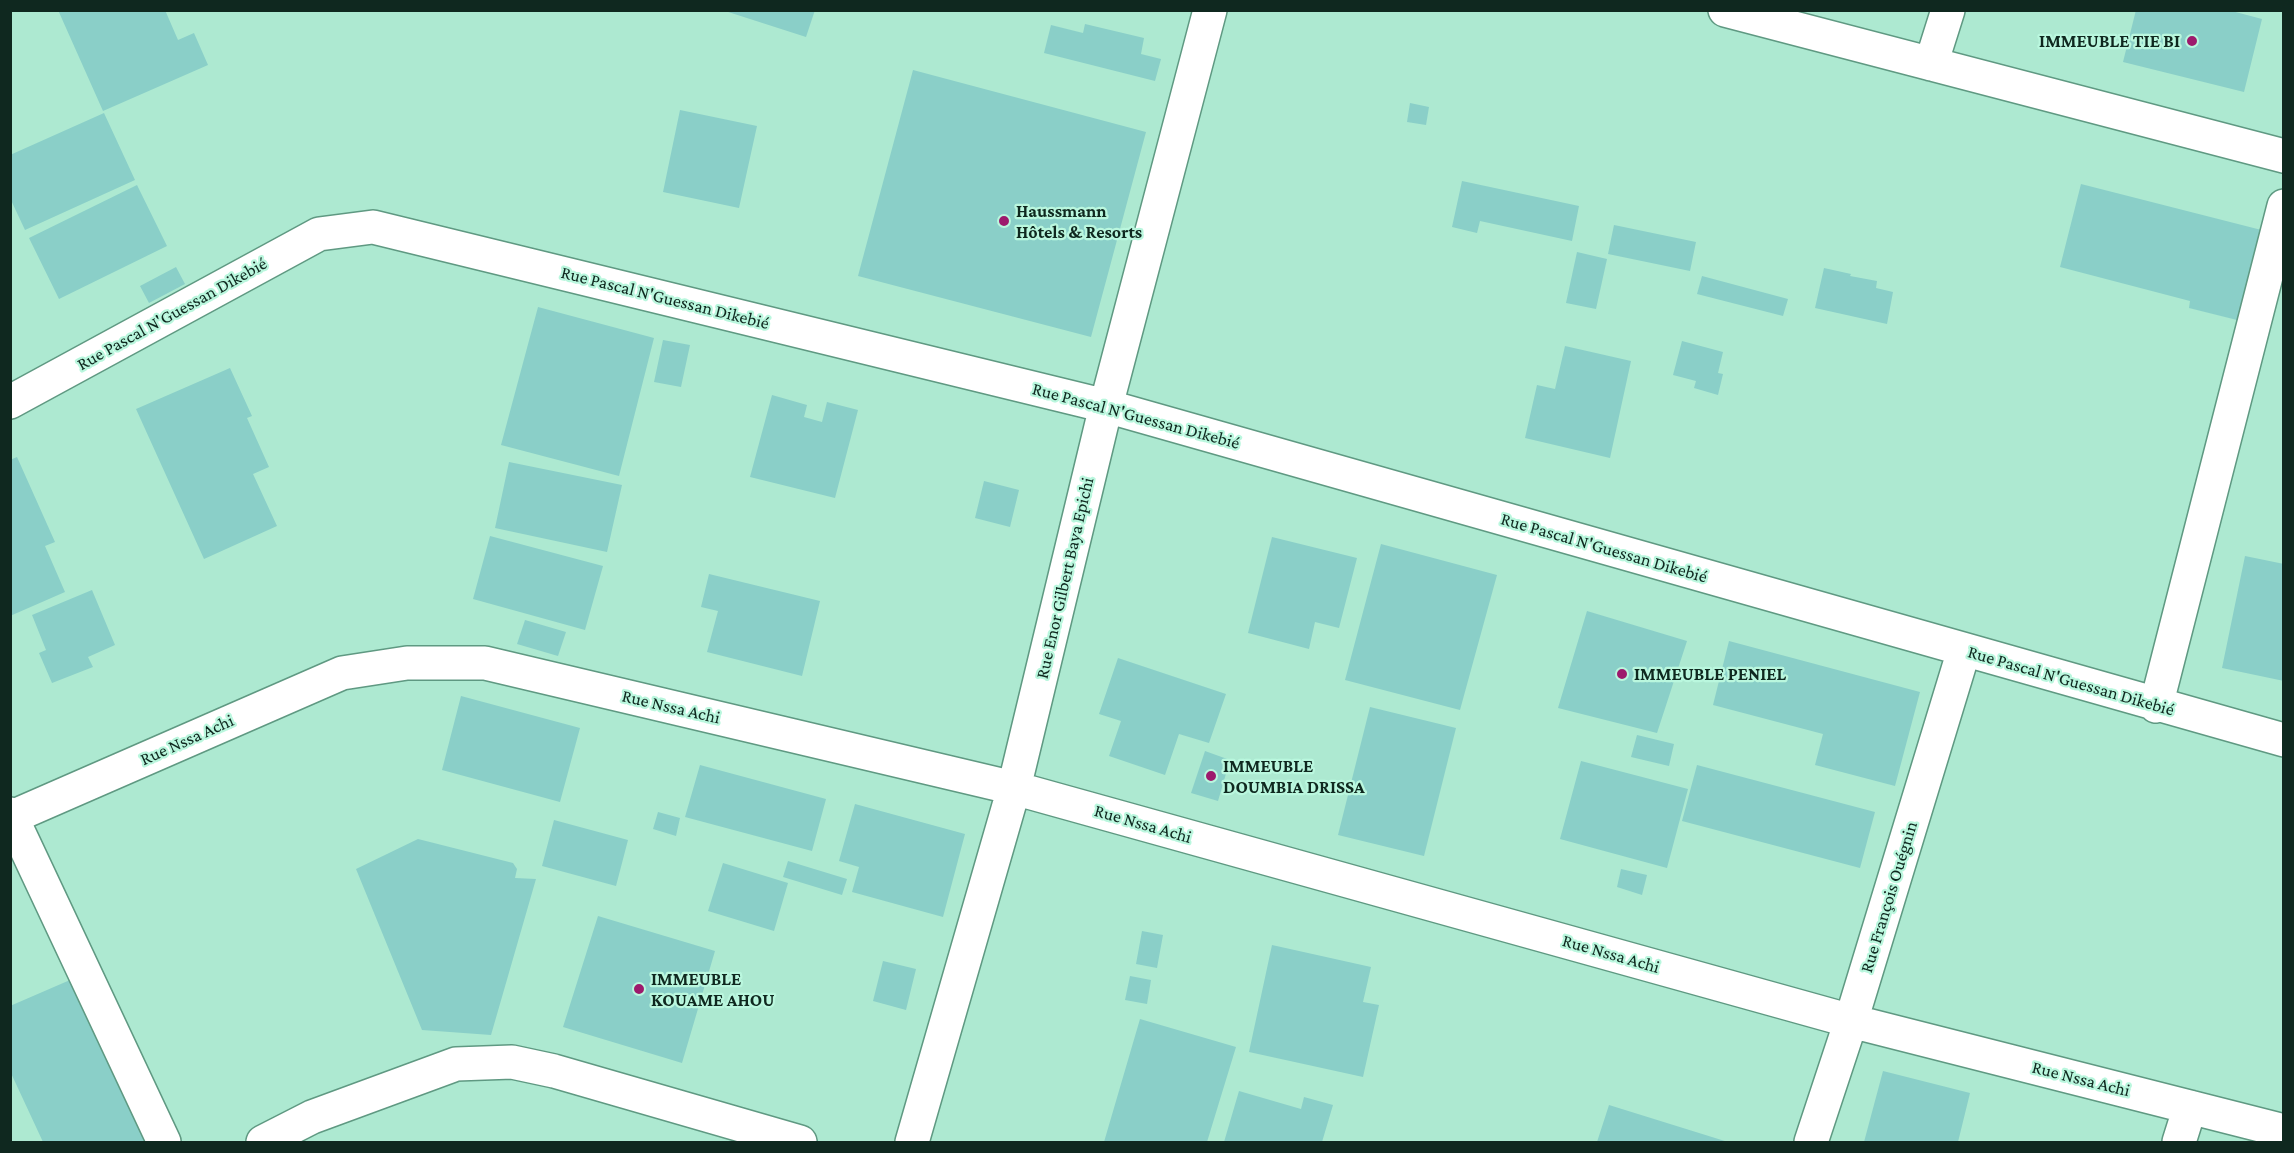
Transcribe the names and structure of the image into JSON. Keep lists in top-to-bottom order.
{
  "streets": {
    "street": [
      "Rue Pascal N'Guessan Dikebié",
      "Rue Enor Gilbert Baya Epichi",
      "Rue Nssa Achi",
      "Rue François Ouégnin"
    ]
  },
  "crossings": [
    ["Rue Pascal N'Guessan Dikebié", "Rue Enor Gilbert Baya Epichi"],
    ["Rue Pascal N'Guessan Dikebié", "Rue François Ouégnin"],
    ["Rue Enor Gilbert Baya Epichi", "Rue Nssa Achi"],
    ["Rue Nssa Achi", "Rue François Ouégnin"]
  ],
  "places": [
    "IMMEUBLE TIE BI",
    "Haussmann Hôtels & Resorts",
    "IMMEUBLE PENIEL",
    "IMMEUBLE DOUMBIA DRISSA",
    "IMMEUBLE KOUAME AHOU"
  ]
}
